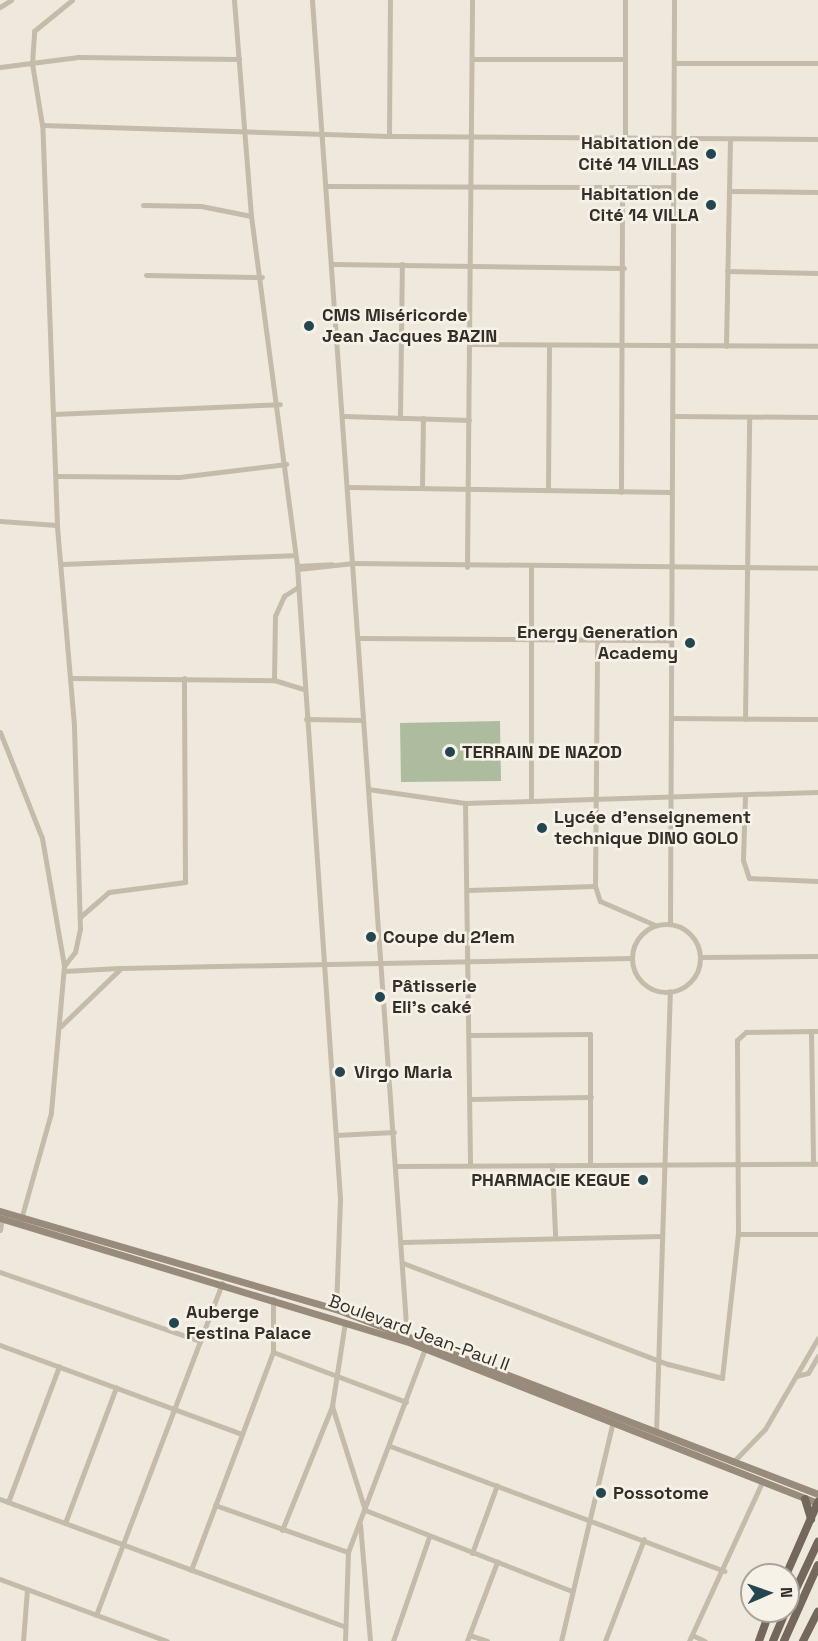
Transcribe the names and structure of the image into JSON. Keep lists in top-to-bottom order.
{
  "streets": {
    "main road": ["Boulevard Jean-Paul II"]
  },
  "places": [
    "Habitation de Cité 14 VILLAS",
    "Habitation de Cité 14 VILLA",
    "CMS Miséricorde Jean Jacques BAZIN",
    "Energy Generation Academy",
    "TERRAIN DE NAZOD",
    "Lycée d'enseignement technique DINO GOLO",
    "Coupe du 21em",
    "Pâtisserie Eli's caké",
    "Virgo Maria",
    "PHARMACIE KEGUE",
    "Auberge Festina Palace",
    "Possotome"
  ],
  "north": "right"
}
